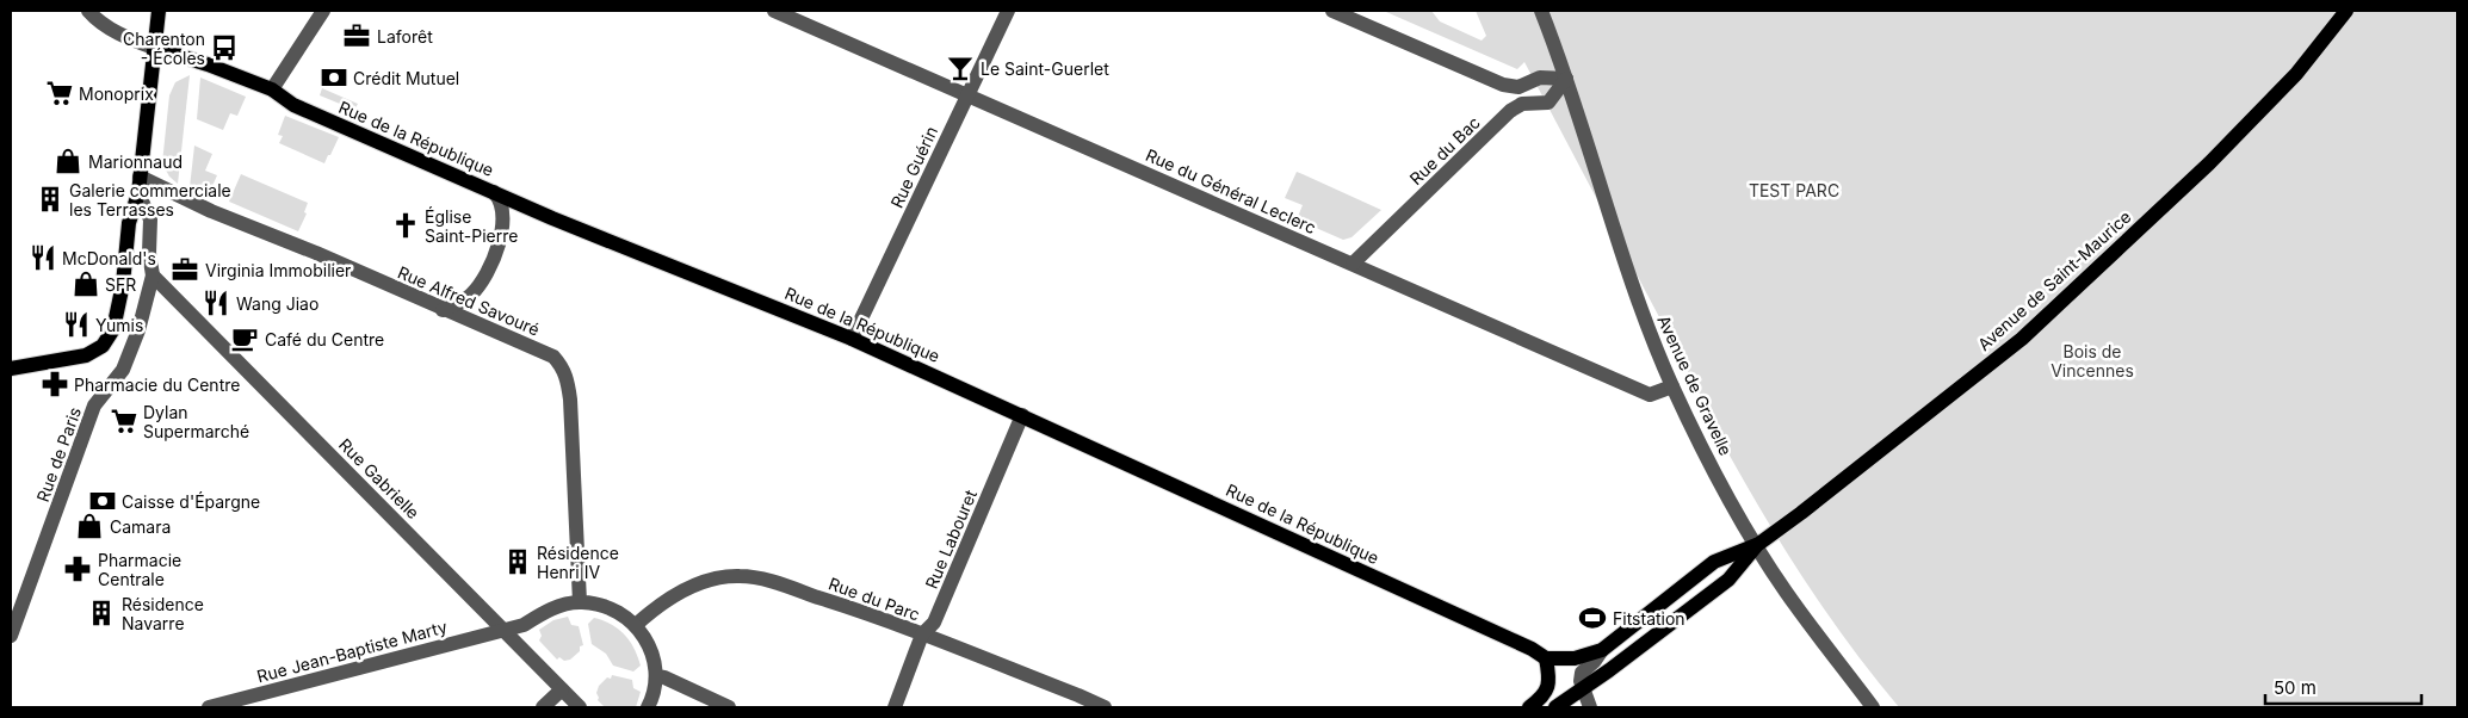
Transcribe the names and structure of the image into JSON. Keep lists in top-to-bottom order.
{
  "streets": {
    "main road": ["Rue de la République", "Avenue de Saint-Maurice", "Rue de Paris"],
    "street": [
      "Rue du Bac",
      "Rue Guérin",
      "Rue du Général Leclerc",
      "Rue Alfred Savouré",
      "Avenue de Gravelle",
      "Rue Gabrielle",
      "Rue Labouret",
      "Rue du Parc",
      "Rue Jean-Baptiste Marty"
    ]
  },
  "crossings": [
    ["Rue de la République", "Rue Guérin"],
    ["Rue de la République", "Rue de Paris"],
    ["Rue de la République", "Rue Labouret"],
    ["Rue du Bac", "Rue du Général Leclerc"],
    ["Rue Guérin", "Rue du Général Leclerc"],
    ["Rue du Général Leclerc", "Avenue de Gravelle"],
    ["Avenue de Saint-Maurice", "Avenue de Gravelle"],
    ["Rue Alfred Savouré", "Rue de Paris"],
    ["Rue Alfred Savouré", "Rue Jean-Baptiste Marty"],
    ["Rue de Paris", "Rue Gabrielle"],
    ["Rue Gabrielle", "Rue Jean-Baptiste Marty"],
    ["Rue Labouret", "Rue du Parc"]
  ],
  "parks": ["TEST PARC", "Bois de Vincennes"],
  "places": {
    "office": ["Laforêt", "Virginia Immobilier"],
    "bus stop": ["Charenton - Écoles"],
    "bar": ["Le Saint-Guerlet"],
    "bank": ["Crédit Mutuel", "Caisse d'Épargne"],
    "supermarket": ["Monoprix", "Dylan Supermarché"],
    "shop": ["Marionnaud", "SFR", "Camara"],
    "building": ["Galerie commerciale les Terrasses", "Résidence Henri IV", "Résidence Navarre"],
    "church": ["Église Saint-Pierre"],
    "restaurant": ["McDonald's", "Wang Jiao", "Yumis"],
    "cafe": ["Café du Centre"],
    "pharmacy": ["Pharmacie du Centre", "Pharmacie Centrale"],
    "sports": ["Fitstation"]
  },
  "scale_bar": "50 m"
}
